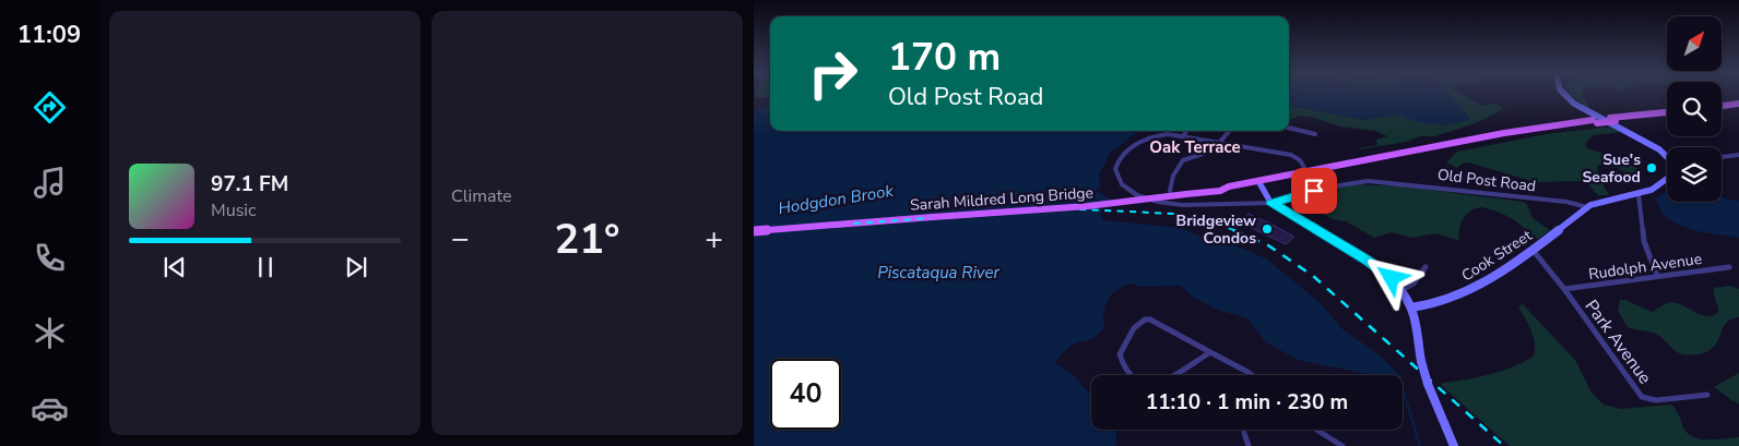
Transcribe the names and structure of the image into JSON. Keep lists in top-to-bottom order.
{
  "streets": {
    "main road": ["Old Post Road", "Sarah Mildred Long Bridge", "Cook Street"],
    "street": ["Rudolph Avenue", "Park Avenue"]
  },
  "crossings": [
    ["Old Post Road", "Cook Street"],
    ["Cook Street", "Park Avenue"],
    ["Rudolph Avenue", "Park Avenue"]
  ],
  "districts": ["Oak Terrace"],
  "water": ["Hodgdon Brook", "Piscataqua River"],
  "places": ["Sue's Seafood", "Bridgeview Condos"],
  "north": "top right",
  "page": {
    "tabs": "11:09",
    "tile": "Climate",
    "turn": ["170 m", "Old Post Road"],
    "song": ["97.1 FM", "Music"],
    "heat": ["−", "21°", "+"],
    "limit": "40",
    "trip": "11:10 · 1 min · 230 m"
  }
}
